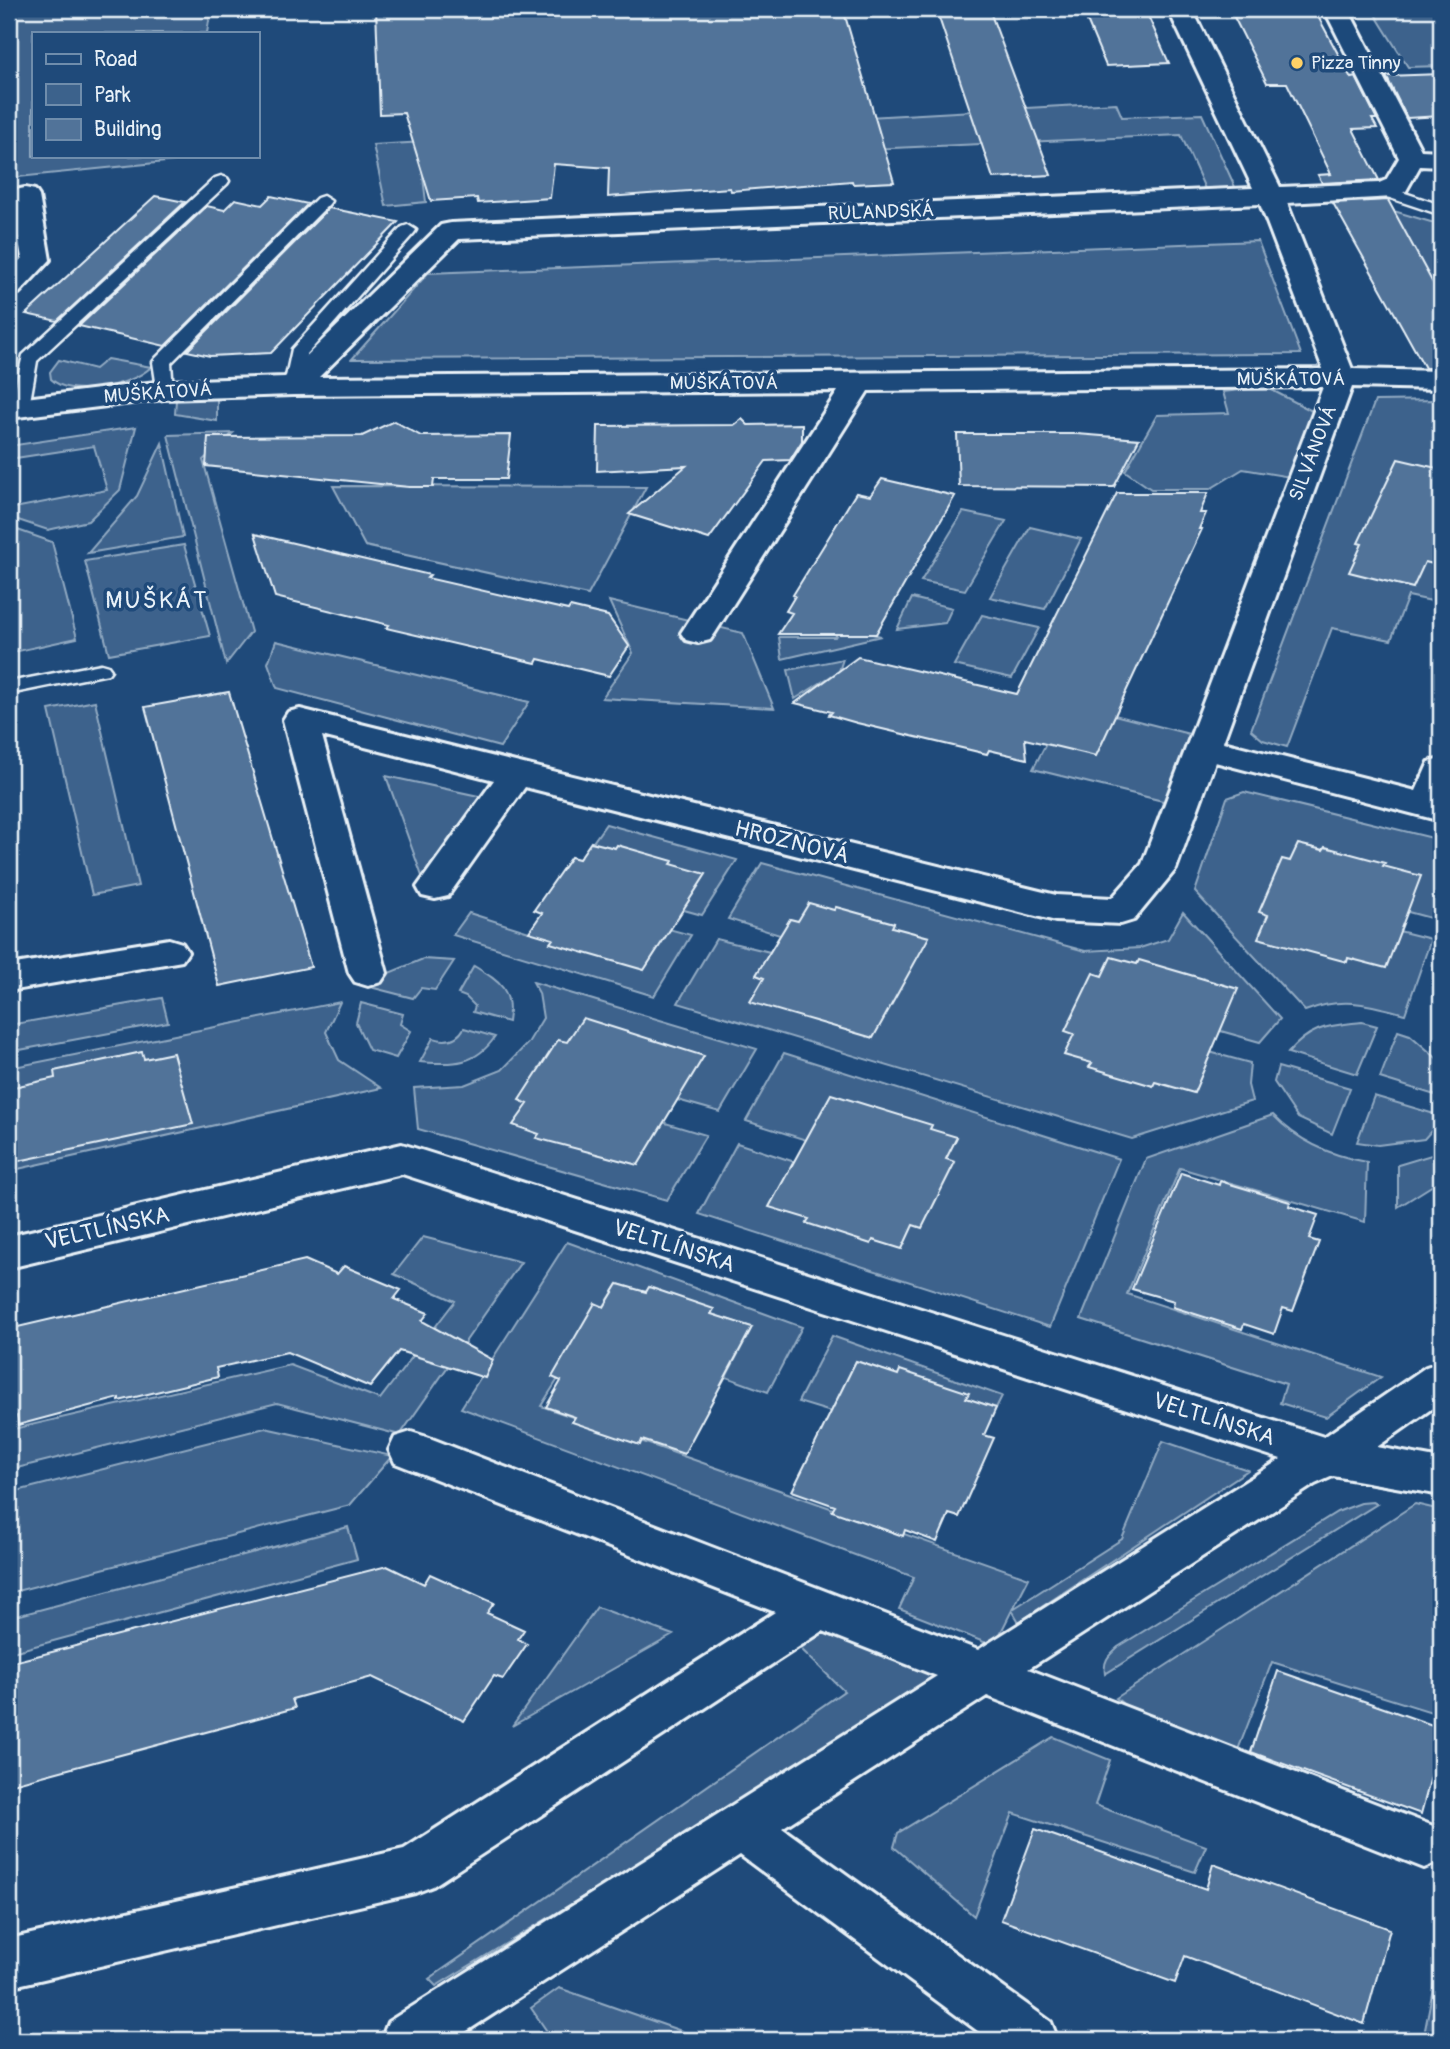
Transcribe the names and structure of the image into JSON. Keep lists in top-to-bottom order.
{
  "streets": {
    "street": [
      "RULANDSKÁ",
      "MUŠKÁTOVÁ",
      "SILVÁNOVÁ",
      "HROZNOVÁ",
      "VELTLÍNSKA"
    ]
  },
  "crossings": [
    ["RULANDSKÁ", "MUŠKÁTOVÁ"],
    ["RULANDSKÁ", "SILVÁNOVÁ"],
    ["MUŠKÁTOVÁ", "SILVÁNOVÁ"],
    ["SILVÁNOVÁ", "HROZNOVÁ"]
  ],
  "districts": ["MUŠKÁT"],
  "places": ["Pizza Tinny"],
  "legend": ["Road", "Park", "Building"]
}
